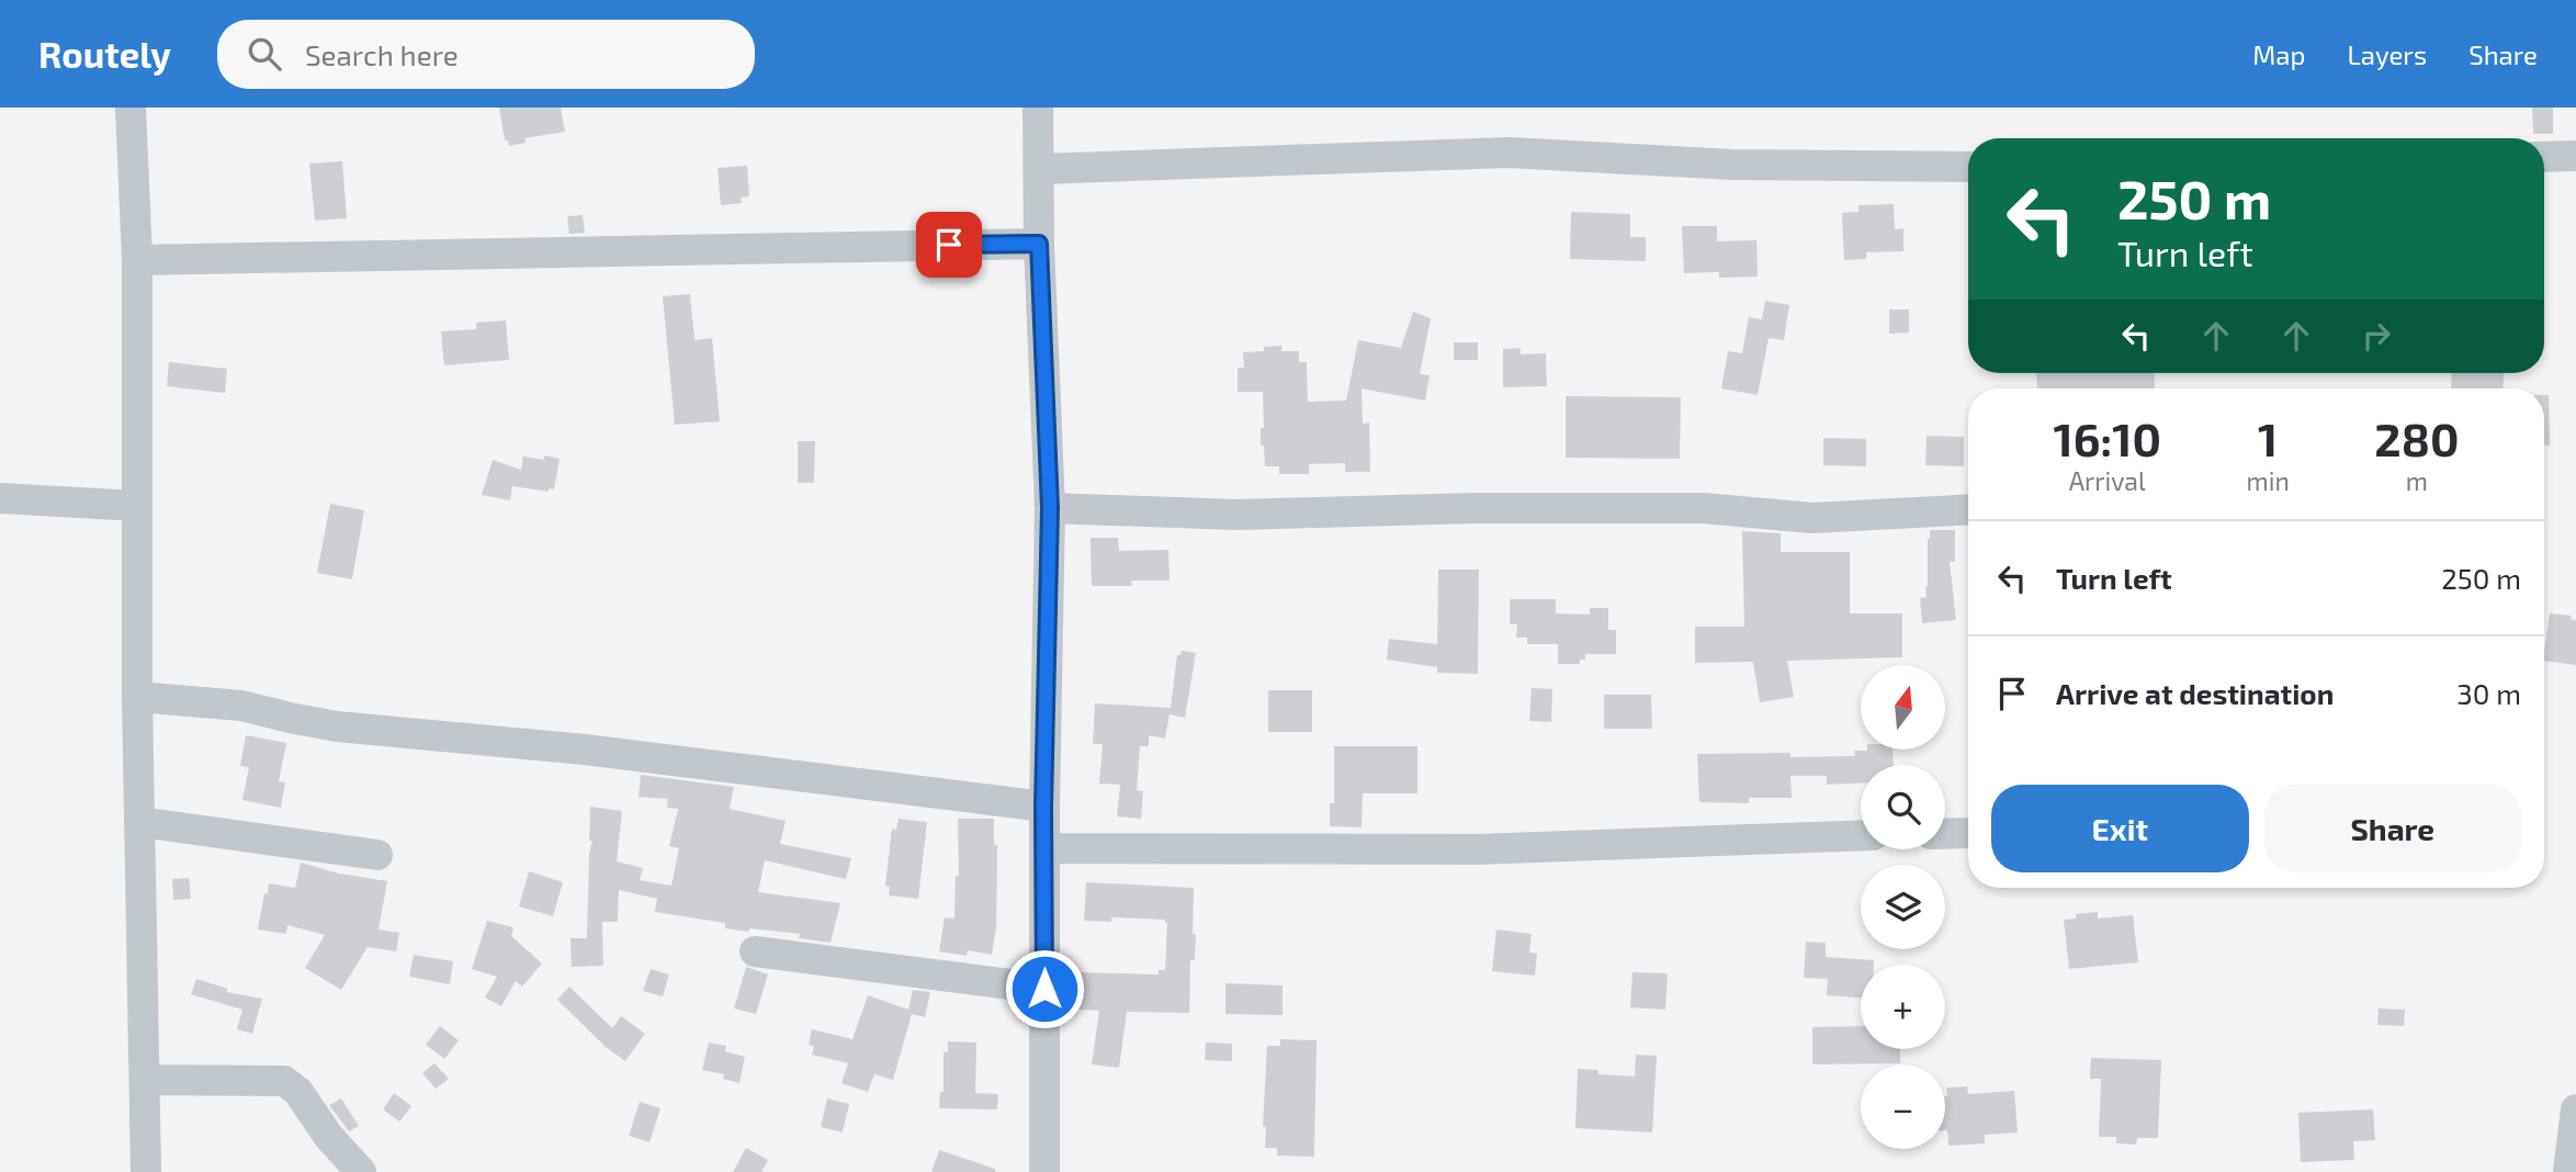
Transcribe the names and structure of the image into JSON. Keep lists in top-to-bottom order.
{
  "north": "top",
  "page": {
    "header": "Routely",
    "search": "Search here",
    "nav": ["Map", "Layers", "Share"],
    "turn": ["250 m", "Turn left"],
    "eta": [
      "16:10",
      "Arrival",
      "1",
      "min",
      "280",
      "m"
    ],
    "list": [
      {
        "name": "Turn left",
        "value": "250 m"
      },
      {
        "name": "Arrive at destination",
        "value": "30 m"
      }
    ],
    "map_buttons": ["+", "−"],
    "buttons": ["Exit", "Share"]
  }
}
